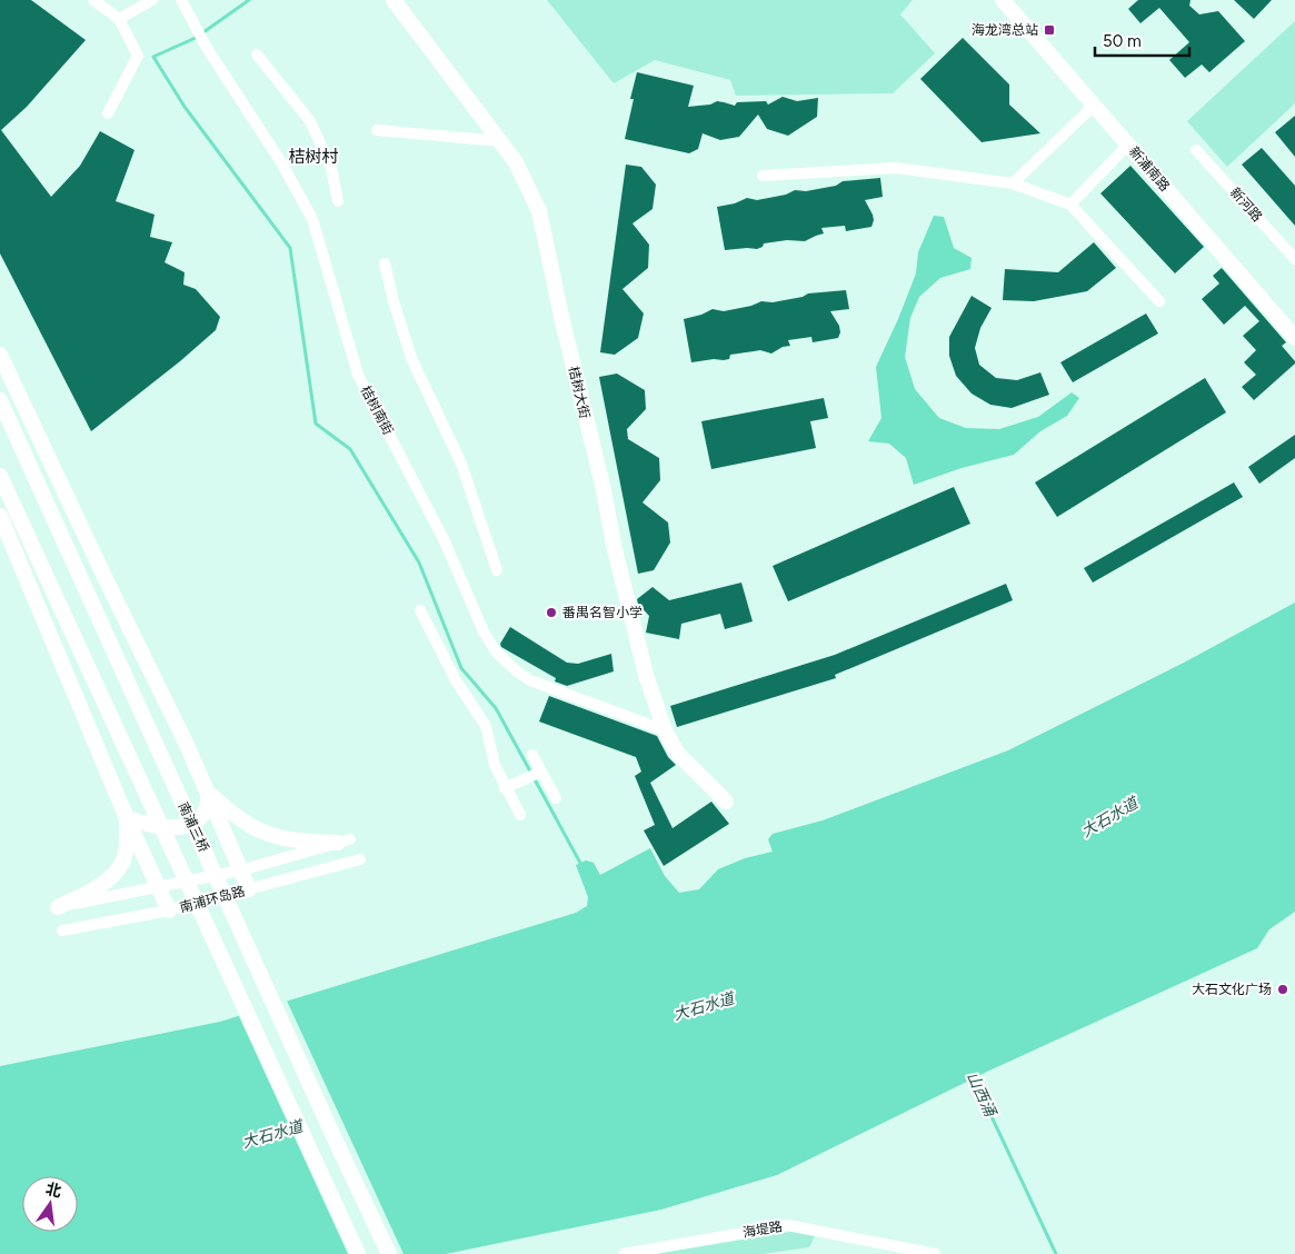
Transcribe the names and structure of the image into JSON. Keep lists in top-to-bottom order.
{
  "streets": {
    "main road": ["新浦南路", "桔树大街", "南浦三桥"],
    "street": [
      "新河路",
      "桔树南街",
      "南浦环岛路",
      "海堤路"
    ]
  },
  "crossings": [
    ["桔树大街", "桔树南街"]
  ],
  "districts": ["桔树村"],
  "water": ["大石水道", "山西涌"],
  "places": {
    "transit": ["海龙湾总站"],
    "other": ["番禺名智小学", "大石文化广场"]
  },
  "scale_bar": "50 m",
  "north": "top"
}
